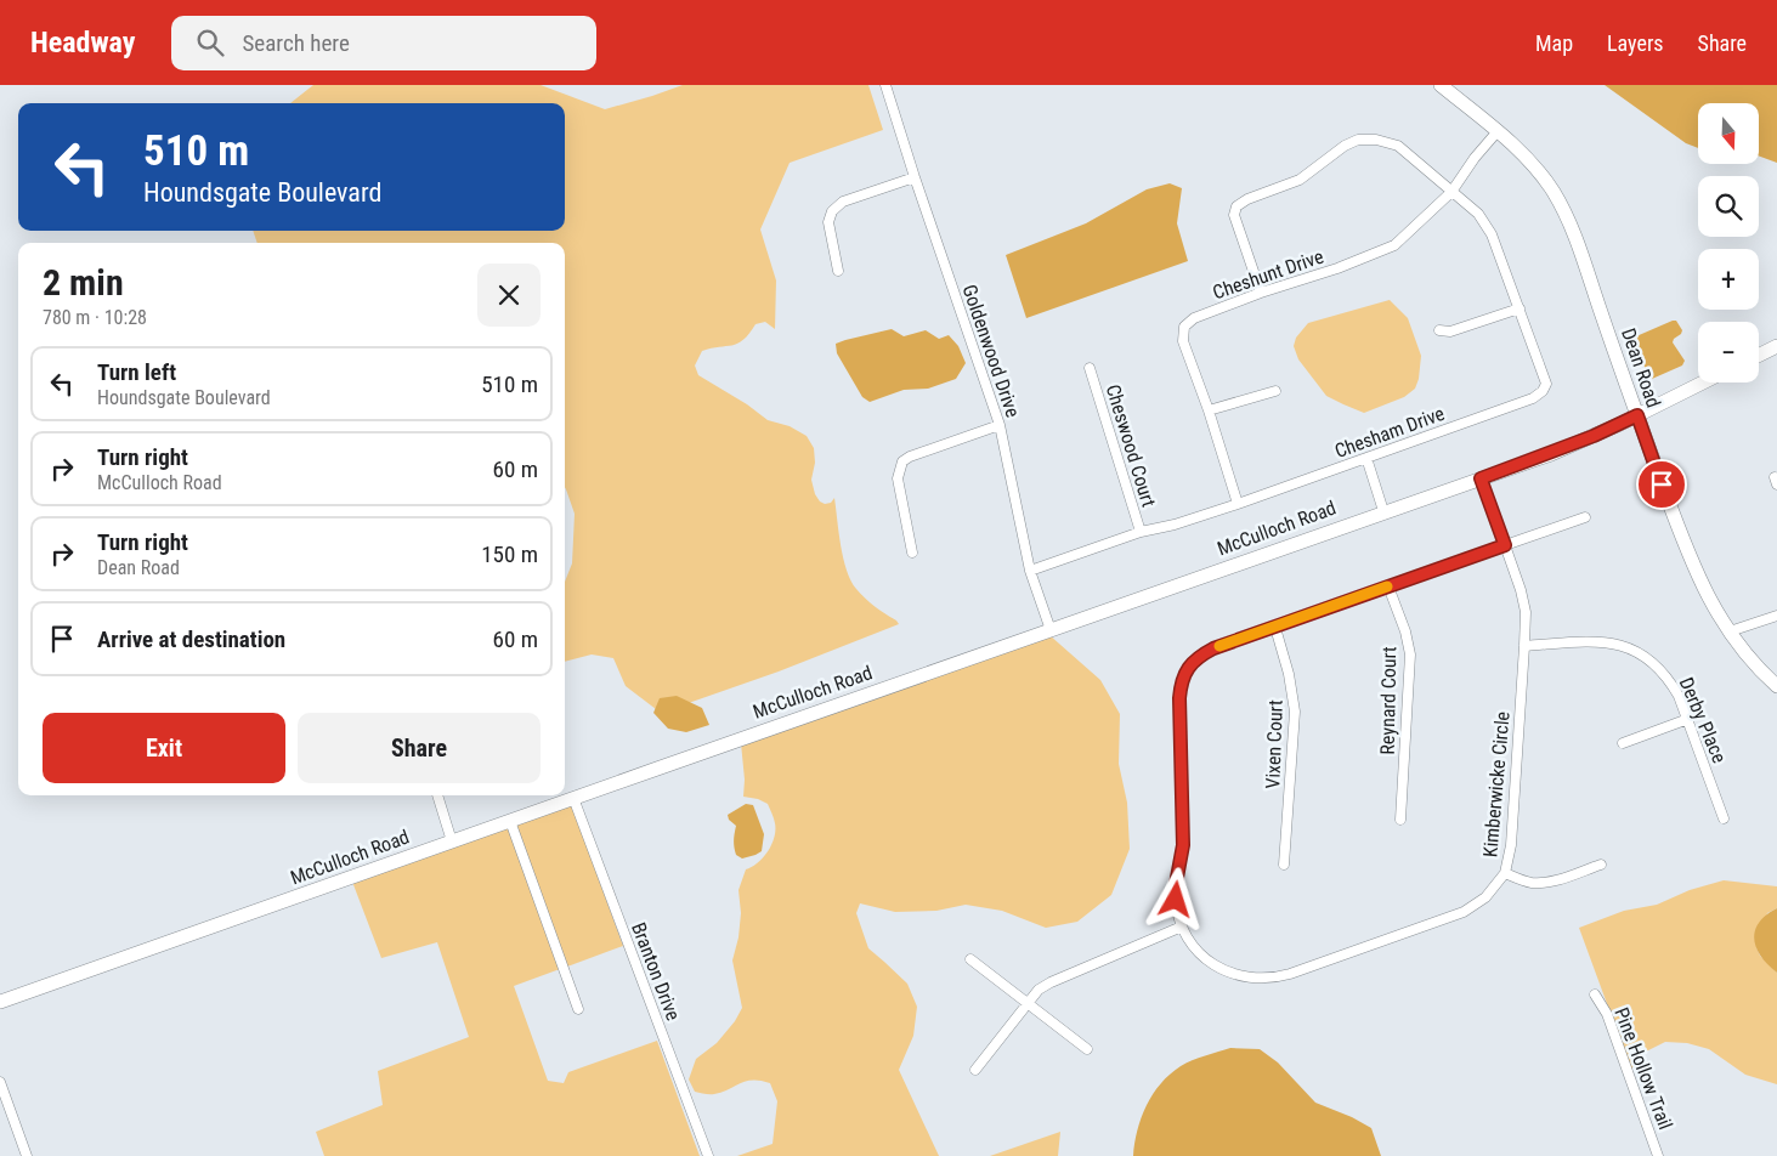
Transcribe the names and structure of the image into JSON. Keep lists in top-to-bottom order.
{
  "streets": {
    "street": [
      "Cheshunt Drive",
      "Goldenwood Drive",
      "Dean Road",
      "Chesham Drive",
      "Cheswood Court",
      "McCulloch Road",
      "Reynard Court",
      "Derby Place",
      "Vixen Court",
      "Kimberwicke Circle",
      "Branton Drive",
      "Pine Hollow Trail"
    ]
  },
  "crossings": [
    ["Cheshunt Drive", "Dean Road"],
    ["Cheshunt Drive", "Chesham Drive"],
    ["Goldenwood Drive", "Chesham Drive"],
    ["Goldenwood Drive", "McCulloch Road"],
    ["Dean Road", "McCulloch Road"],
    ["Chesham Drive", "Cheswood Court"],
    ["McCulloch Road", "Branton Drive"],
    ["Reynard Court", "Kimberwicke Circle"],
    ["Derby Place", "Kimberwicke Circle"],
    ["Vixen Court", "Kimberwicke Circle"]
  ],
  "north": "bottom",
  "page": {
    "header": "Headway",
    "search": "Search here",
    "nav": ["Map", "Layers", "Share"],
    "map_buttons": ["+", "−"],
    "turn": ["510 m", "Houndsgate Boulevard"],
    "heading": ["2 min", "780 m · 10:28"],
    "list": [
      {
        "name": "Turn left",
        "note": "Houndsgate Boulevard",
        "value": "510 m"
      },
      {
        "name": "Turn right",
        "note": "McCulloch Road",
        "value": "60 m"
      },
      {
        "name": "Turn right",
        "note": "Dean Road",
        "value": "150 m"
      },
      {
        "name": "Arrive at destination",
        "value": "60 m"
      }
    ],
    "buttons": ["Exit", "Share"]
  }
}
